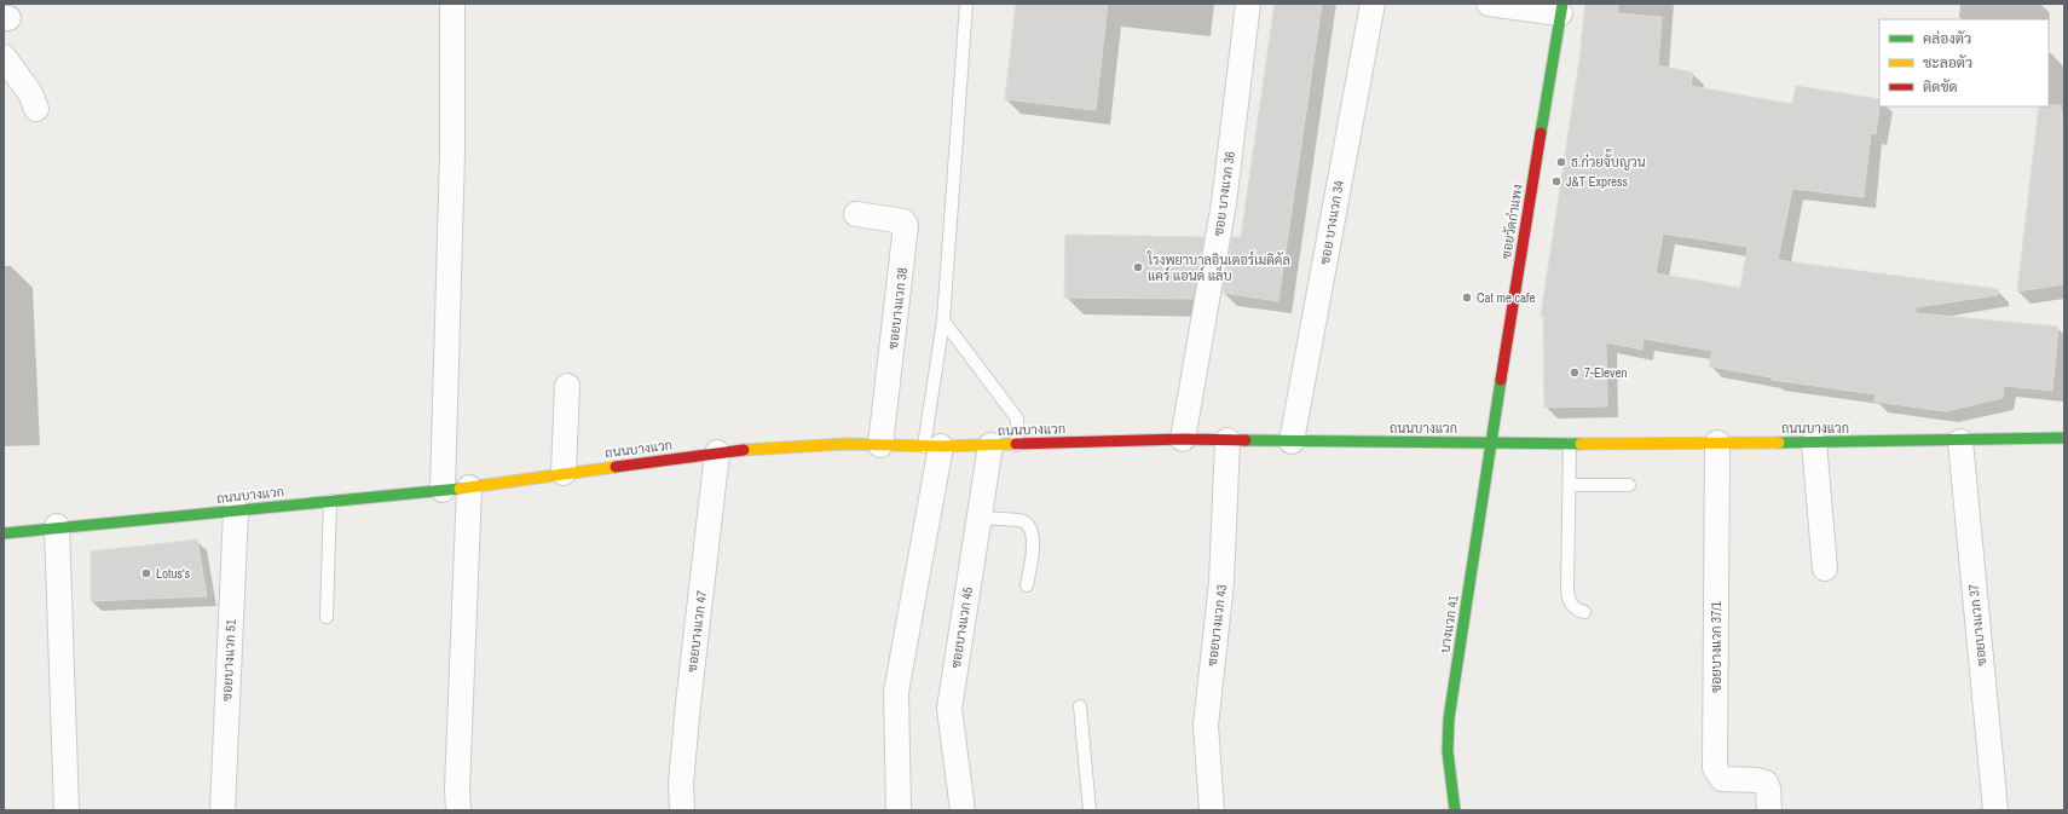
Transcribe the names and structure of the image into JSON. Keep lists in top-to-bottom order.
{
  "streets": {
    "main road": ["ซอยวัดกำแพง", "ถนนบางแวก", "บางแวก 41"],
    "street": [
      "ซอย บางแวก 36",
      "ซอย บางแวก 34",
      "ซอยบางแวก 38",
      "ซอยบางแวก 43",
      "ซอยบางแวก 37",
      "ซอยบางแวก 45",
      "ซอยบางแวก 47",
      "ซอยบางแวก 37/1",
      "ซอยบางแวก 51"
    ]
  },
  "crossings": [
    ["ซอย บางแวก 36", "ถนนบางแวก"],
    ["ซอยวัดกำแพง", "ถนนบางแวก"],
    ["ซอยวัดกำแพง", "บางแวก 41"],
    ["ซอย บางแวก 34", "ถนนบางแวก"],
    ["ซอยบางแวก 38", "ถนนบางแวก"],
    ["ถนนบางแวก", "บางแวก 41"],
    ["ถนนบางแวก", "ซอยบางแวก 43"],
    ["ถนนบางแวก", "ซอยบางแวก 37"],
    ["ถนนบางแวก", "ซอยบางแวก 45"],
    ["ถนนบางแวก", "ซอยบางแวก 47"],
    ["ถนนบางแวก", "ซอยบางแวก 37/1"],
    ["ถนนบางแวก", "ซอยบางแวก 51"]
  ],
  "places": [
    "ธ.ก๋วยจั๊บญวน",
    "J&T Express",
    "โรงพยาบาลอินเตอร์เมดิคัล แคร์ แอนด์ แล็บ",
    "Cat me cafe",
    "7-Eleven",
    "Lotus's"
  ],
  "legend": ["คล่องตัว", "ชะลอตัว", "ติดขัด"]
}
